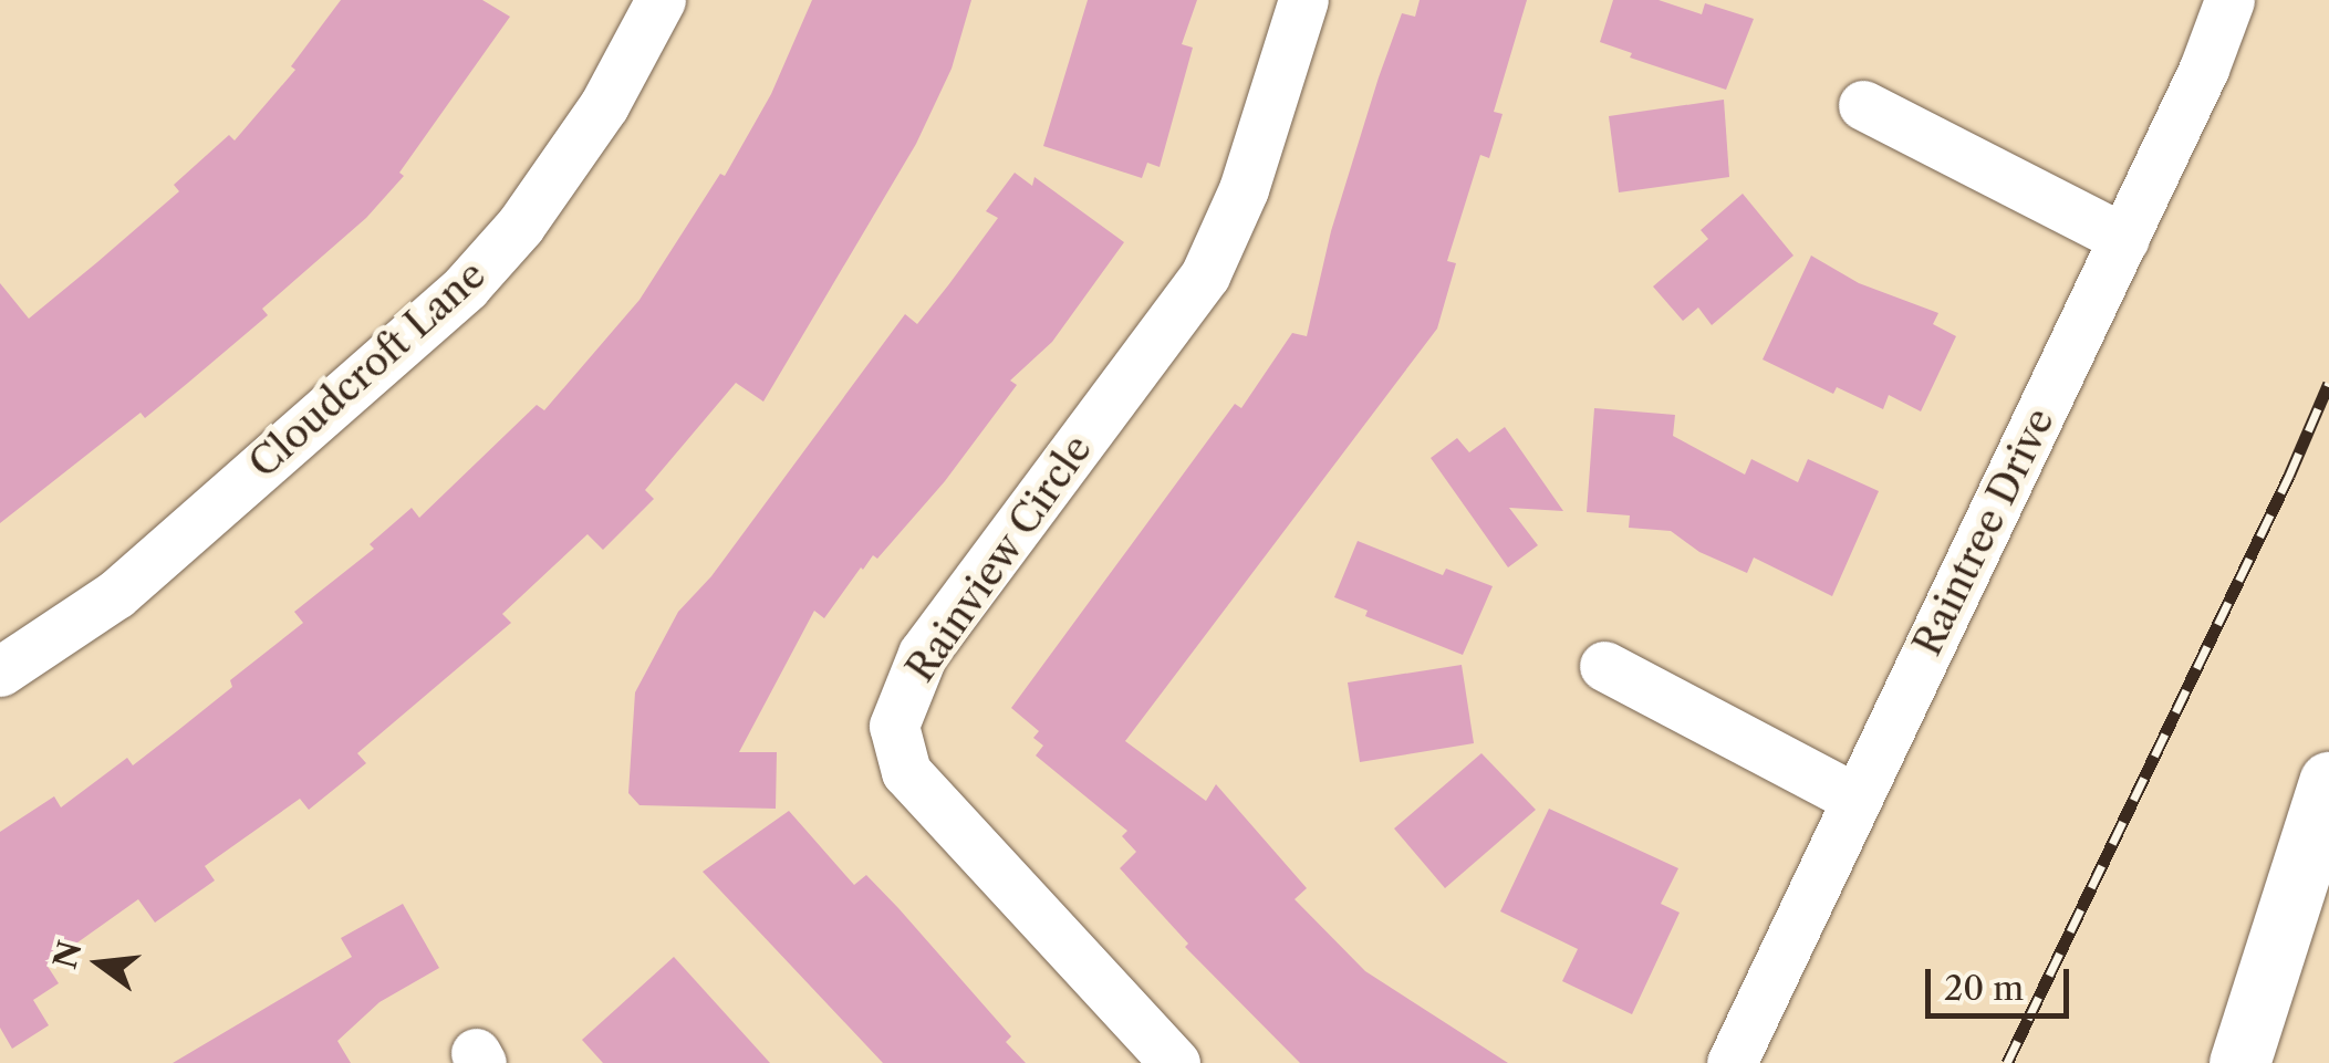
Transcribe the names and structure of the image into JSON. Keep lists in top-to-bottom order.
{
  "streets": {
    "street": ["Cloudcroft Lane", "Raintree Drive", "Rainview Circle"]
  },
  "scale_bar": "20 m",
  "north": "left"
}
